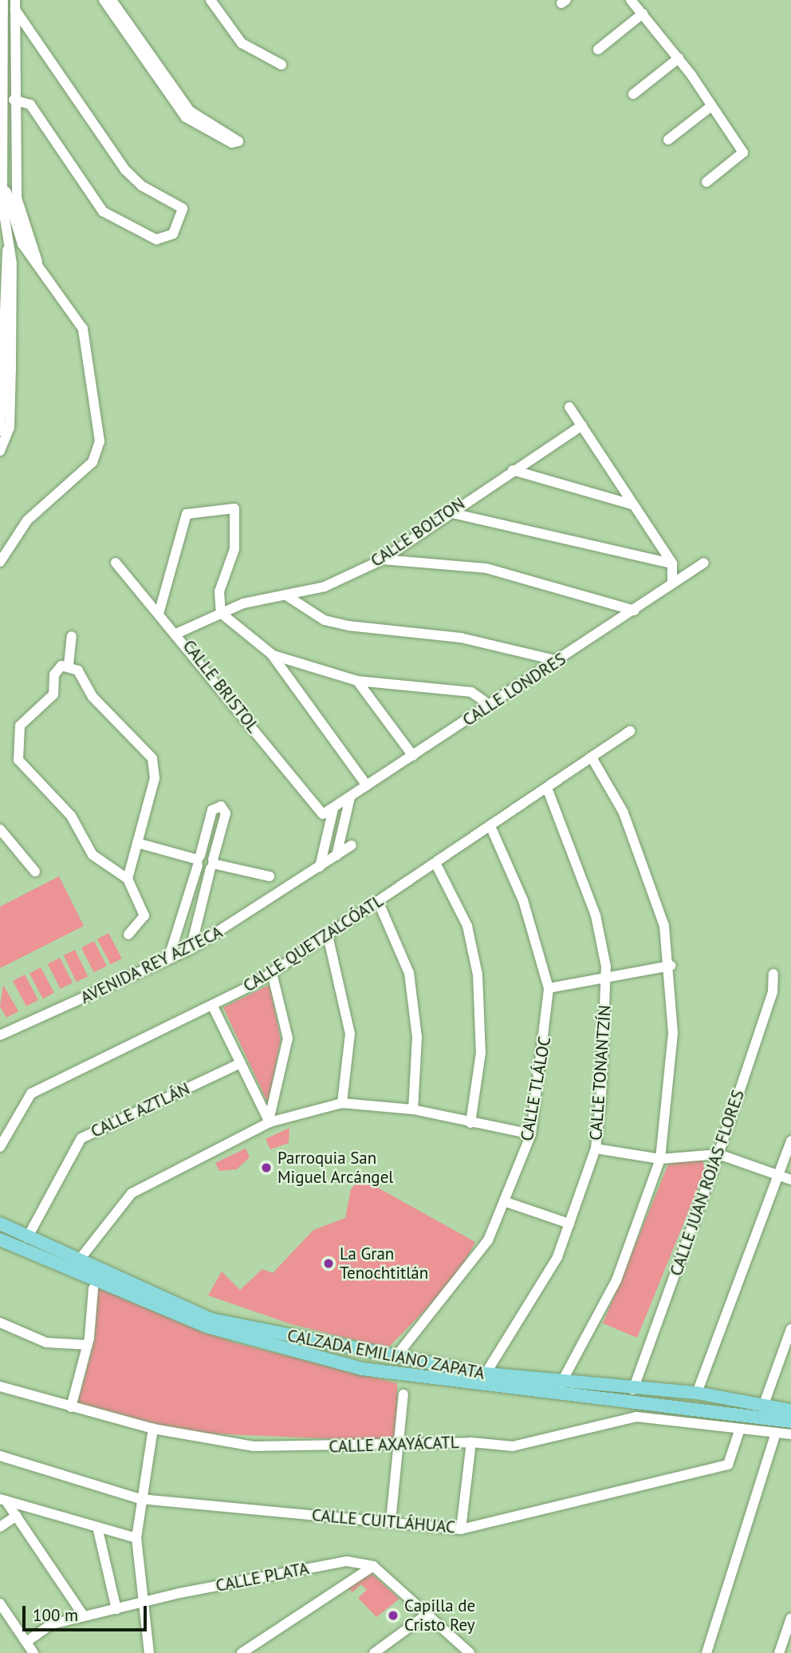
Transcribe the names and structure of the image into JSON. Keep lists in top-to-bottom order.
{
  "streets": {
    "main road": ["CALZADA EMILIANO ZAPATA"],
    "street": [
      "CALLE BOLTON",
      "CALLE BRISTOL",
      "CALLE LONDRES",
      "CALLE QUETZALCÓATL",
      "AVENIDA REY AZTECA",
      "CALLE TONANTZÍN",
      "CALLE TLÁLOC",
      "CALLE AZTLÁN",
      "CALLE JUAN ROJAS FLORES",
      "CALLE AXAYÁCATL",
      "CALLE CUITLÁHUAC",
      "CALLE PLATA"
    ]
  },
  "crossings": [
    ["CALLE BOLTON", "CALLE BRISTOL"],
    ["CALLE BRISTOL", "CALLE LONDRES"],
    ["CALLE QUETZALCÓATL", "CALLE TONANTZÍN"],
    ["CALLE QUETZALCÓATL", "CALLE TLÁLOC"],
    ["CALLE TONANTZÍN", "CALZADA EMILIANO ZAPATA"],
    ["CALLE TLÁLOC", "CALZADA EMILIANO ZAPATA"],
    ["CALLE AZTLÁN", "CALZADA EMILIANO ZAPATA"],
    ["CALLE JUAN ROJAS FLORES", "CALZADA EMILIANO ZAPATA"],
    ["CALLE AXAYÁCATL", "CALLE CUITLÁHUAC"]
  ],
  "places": ["Parroquia San Miguel Arcángel", "La Gran Tenochtitlán", "Capilla de Cristo Rey"],
  "scale_bar": "100 m"
}
